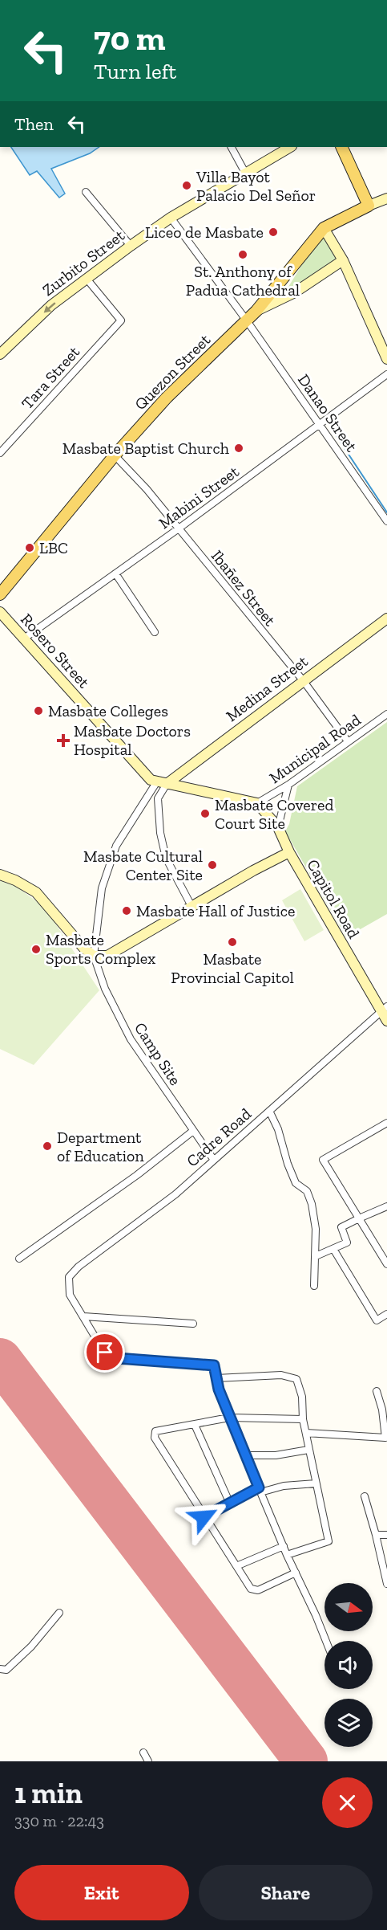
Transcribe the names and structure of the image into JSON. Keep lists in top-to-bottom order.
{
  "streets": {
    "main road": ["Quezon Street"],
    "street": [
      "Zurbito Street",
      "Tara Street",
      "Danao Street",
      "Mabini Street",
      "Ibañez Street",
      "Rosero Street",
      "Medina Street",
      "Municipal Road",
      "Capitol Road",
      "Camp Site",
      "Cadre Road"
    ]
  },
  "crossings": [
    ["Zurbito Street", "Tara Street"],
    ["Zurbito Street", "Danao Street"],
    ["Quezon Street", "Danao Street"],
    ["Quezon Street", "Ibañez Street"],
    ["Danao Street", "Mabini Street"],
    ["Mabini Street", "Ibañez Street"],
    ["Mabini Street", "Rosero Street"],
    ["Ibañez Street", "Medina Street"],
    ["Ibañez Street", "Municipal Road"],
    ["Rosero Street", "Medina Street"],
    ["Rosero Street", "Municipal Road"],
    ["Rosero Street", "Capitol Road"],
    ["Municipal Road", "Capitol Road"],
    ["Capitol Road", "Cadre Road"],
    ["Camp Site", "Cadre Road"]
  ],
  "places": {
    "other": [
      "Villa Bayot Palacio Del Señor",
      "Liceo de Masbate",
      "St. Anthony of Padua Cathedral",
      "Masbate Baptist Church",
      "LBC",
      "Masbate Colleges",
      "Masbate Covered Court Site",
      "Masbate Cultural Center Site",
      "Masbate Hall of Justice",
      "Masbate Provincial Capitol",
      "Masbate Sports Complex",
      "Department of Education"
    ],
    "health": ["Masbate Doctors Hospital"]
  },
  "north": "right",
  "page": {
    "turn": ["70 m", "Turn left"],
    "then": "Then",
    "heading": ["1 min", "330 m · 22:43"],
    "buttons": ["Exit", "Share"]
  }
}
